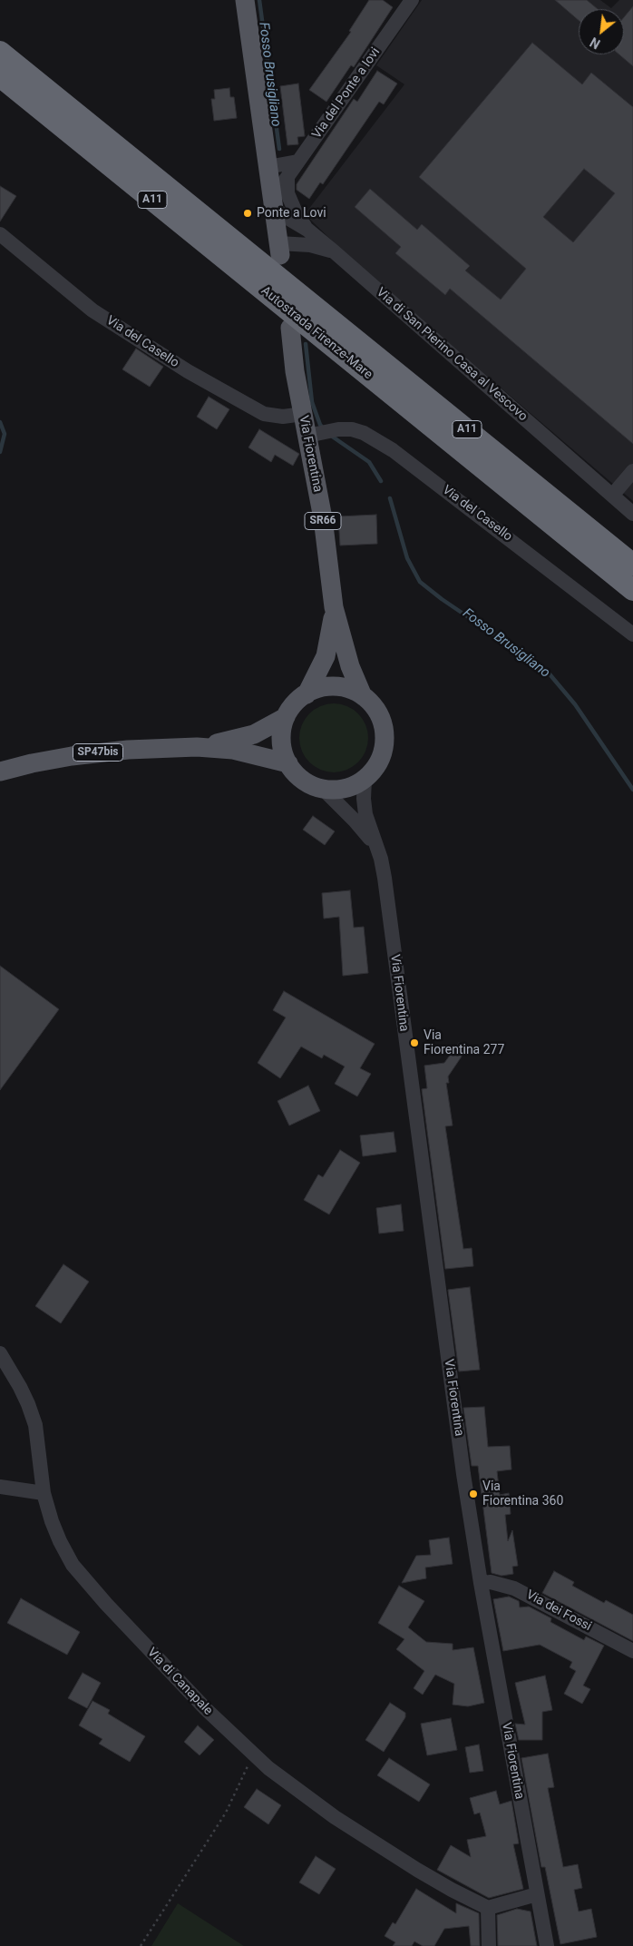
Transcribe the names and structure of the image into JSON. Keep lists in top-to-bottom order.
{
  "streets": {
    "highway": ["A11", "Autostrada Firenze-Mare"],
    "main road": ["Via Fiorentina", "SR66", "SP47bis"],
    "street": [
      "Via del Ponte a Iovi",
      "Via del Casello",
      "Via di San Pierino Casa al Vescovo",
      "Via dei Fossi",
      "Via di Canapale"
    ]
  },
  "crossings": [
    ["Via del Casello", "Via Fiorentina"],
    ["Via Fiorentina", "SP47bis"],
    ["Via Fiorentina", "Via dei Fossi"]
  ],
  "water": ["Fosso Brusigliano"],
  "places": ["Ponte a Lovi", "Via Fiorentina 277", "Via Fiorentina 360"],
  "north": "bottom left"
}
